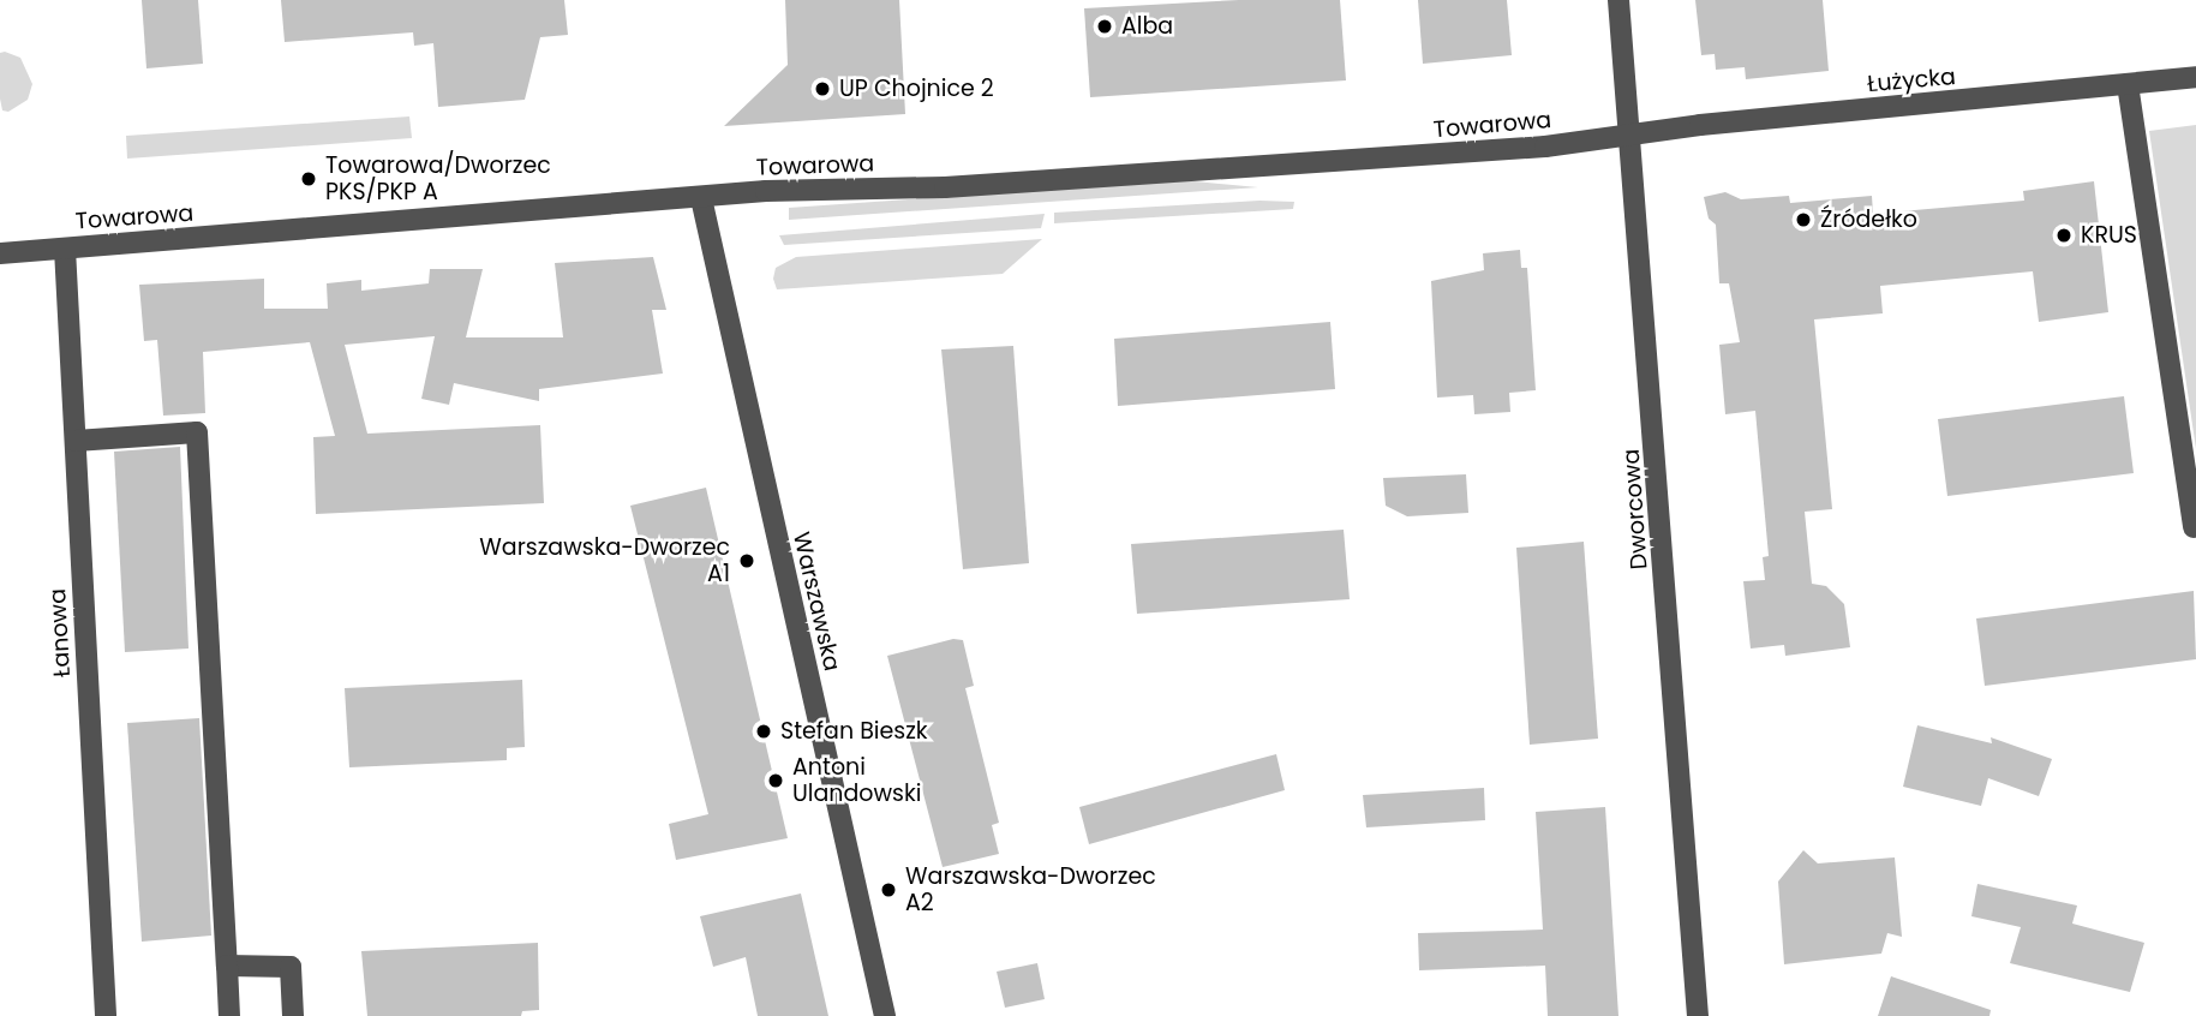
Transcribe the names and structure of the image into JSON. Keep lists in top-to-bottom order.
{
  "streets": {
    "street": [
      "Łużycka",
      "Towarowa",
      "Dworcowa",
      "Warszawska",
      "Łanowa"
    ]
  },
  "crossings": [
    ["Łużycka", "Towarowa"],
    ["Łużycka", "Dworcowa"],
    ["Towarowa", "Dworcowa"],
    ["Towarowa", "Warszawska"],
    ["Towarowa", "Łanowa"]
  ],
  "places": [
    "Alba",
    "UP Chojnice 2",
    "Towarowa/Dworzec PKS/PKP A",
    "Źródełko",
    "KRUS",
    "Warszawska-Dworzec A1",
    "Stefan Bieszk",
    "Antoni Ulandowski",
    "Warszawska-Dworzec A2"
  ]
}
